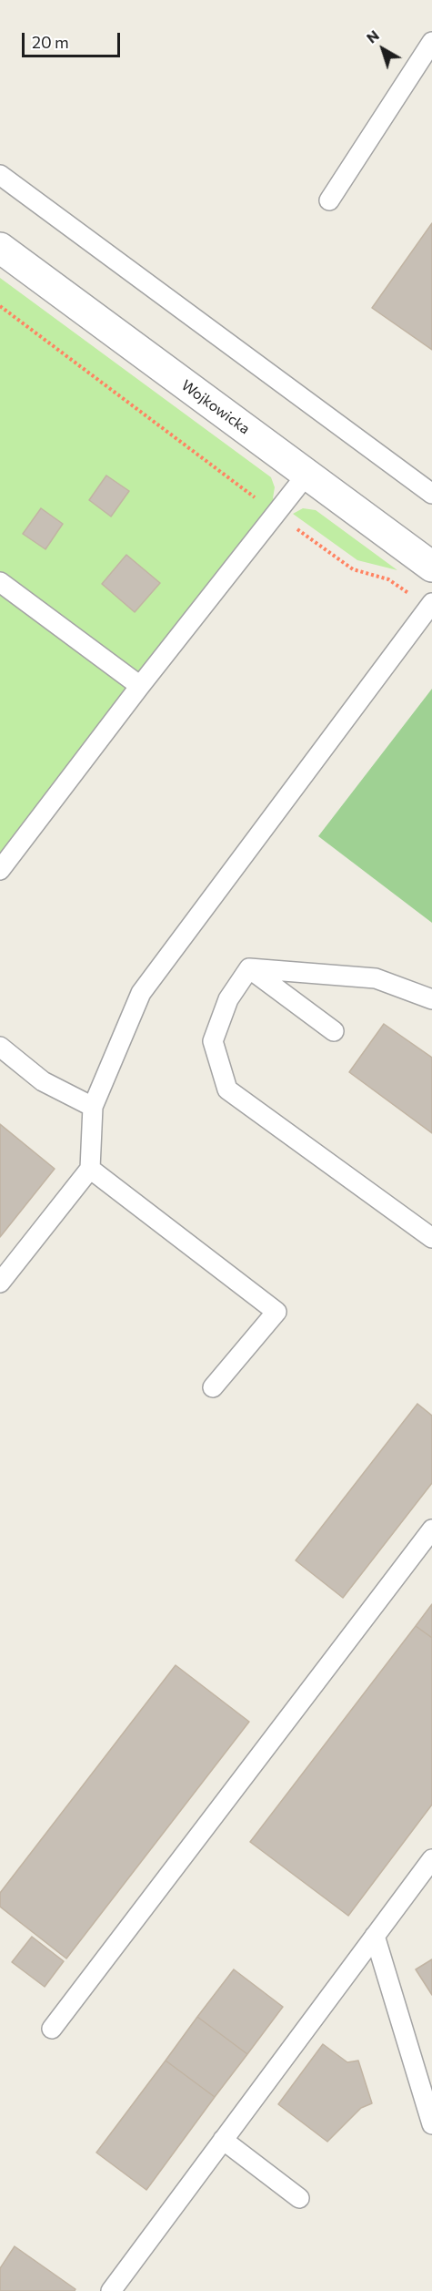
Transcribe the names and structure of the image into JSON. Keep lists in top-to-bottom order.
{
  "streets": {
    "street": ["Wojkowicka"]
  },
  "scale_bar": "20 m",
  "north": "top left"
}
